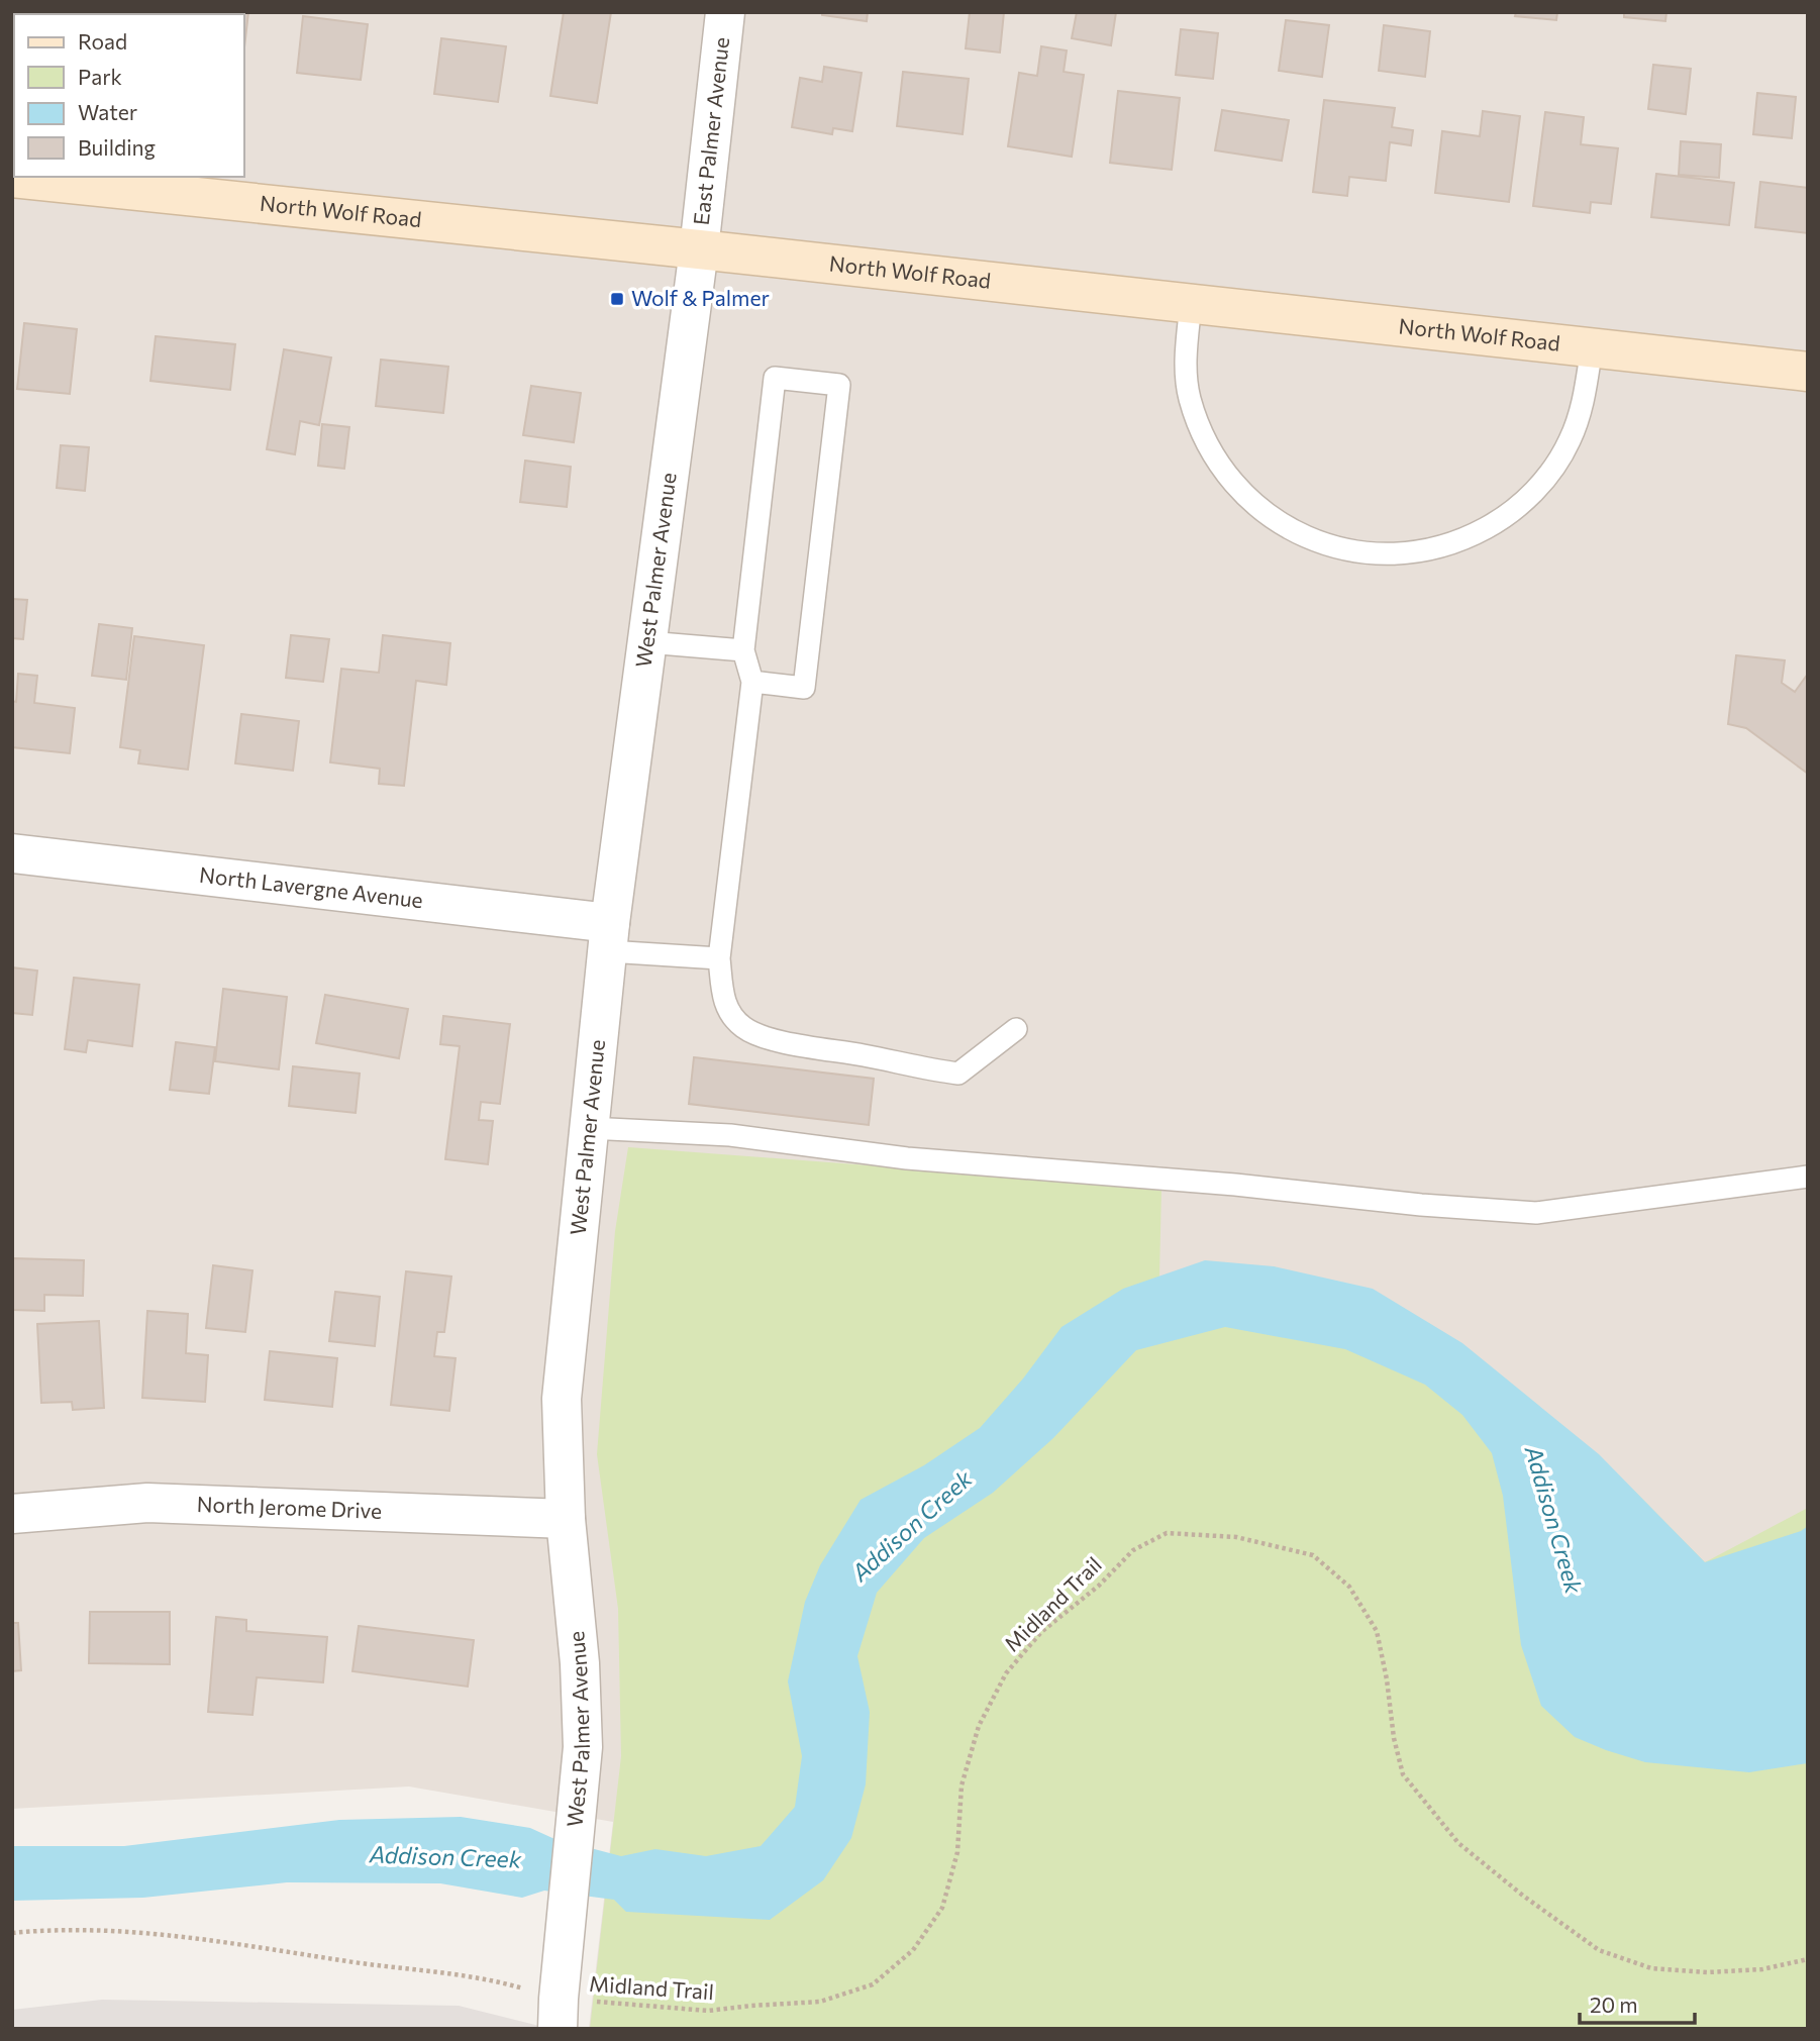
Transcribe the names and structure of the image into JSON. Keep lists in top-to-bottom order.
{
  "streets": {
    "main road": ["North Wolf Road"],
    "street": [
      "East Palmer Avenue",
      "West Palmer Avenue",
      "North Lavergne Avenue",
      "North Jerome Drive"
    ],
    "path": ["Midland Trail"]
  },
  "crossings": [
    ["East Palmer Avenue", "North Wolf Road"],
    ["East Palmer Avenue", "West Palmer Avenue"],
    ["North Wolf Road", "West Palmer Avenue"],
    ["West Palmer Avenue", "North Lavergne Avenue"],
    ["West Palmer Avenue", "North Jerome Drive"],
    ["West Palmer Avenue", "Midland Trail"]
  ],
  "water": ["Addison Creek"],
  "places": {
    "transit": ["Wolf & Palmer"]
  },
  "legend": [
    "Road",
    "Park",
    "Water",
    "Building"
  ],
  "scale_bar": "20 m"
}
